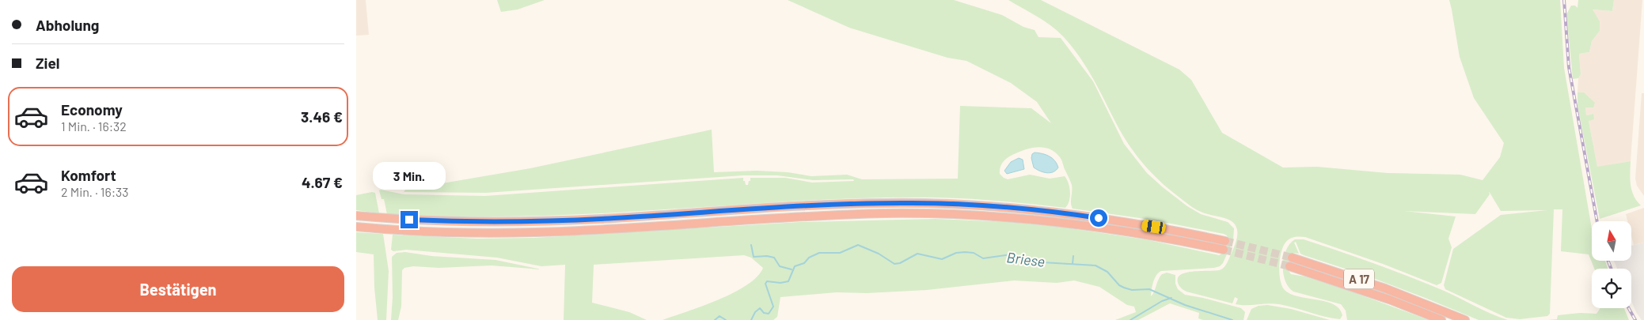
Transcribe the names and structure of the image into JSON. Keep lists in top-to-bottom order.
{
  "streets": {
    "highway": ["A 17"]
  },
  "water": ["Briese"],
  "north": "top",
  "page": {
    "banner": ["Abholung", "Ziel"],
    "list": [
      {
        "name": "Economy",
        "note": "1 Min. · 16:32",
        "value": "3.46 €"
      },
      {
        "name": "Komfort",
        "note": "2 Min. · 16:33",
        "value": "4.67 €"
      }
    ],
    "bubble": "3 Min.",
    "buttons": "Bestätigen"
  }
}
